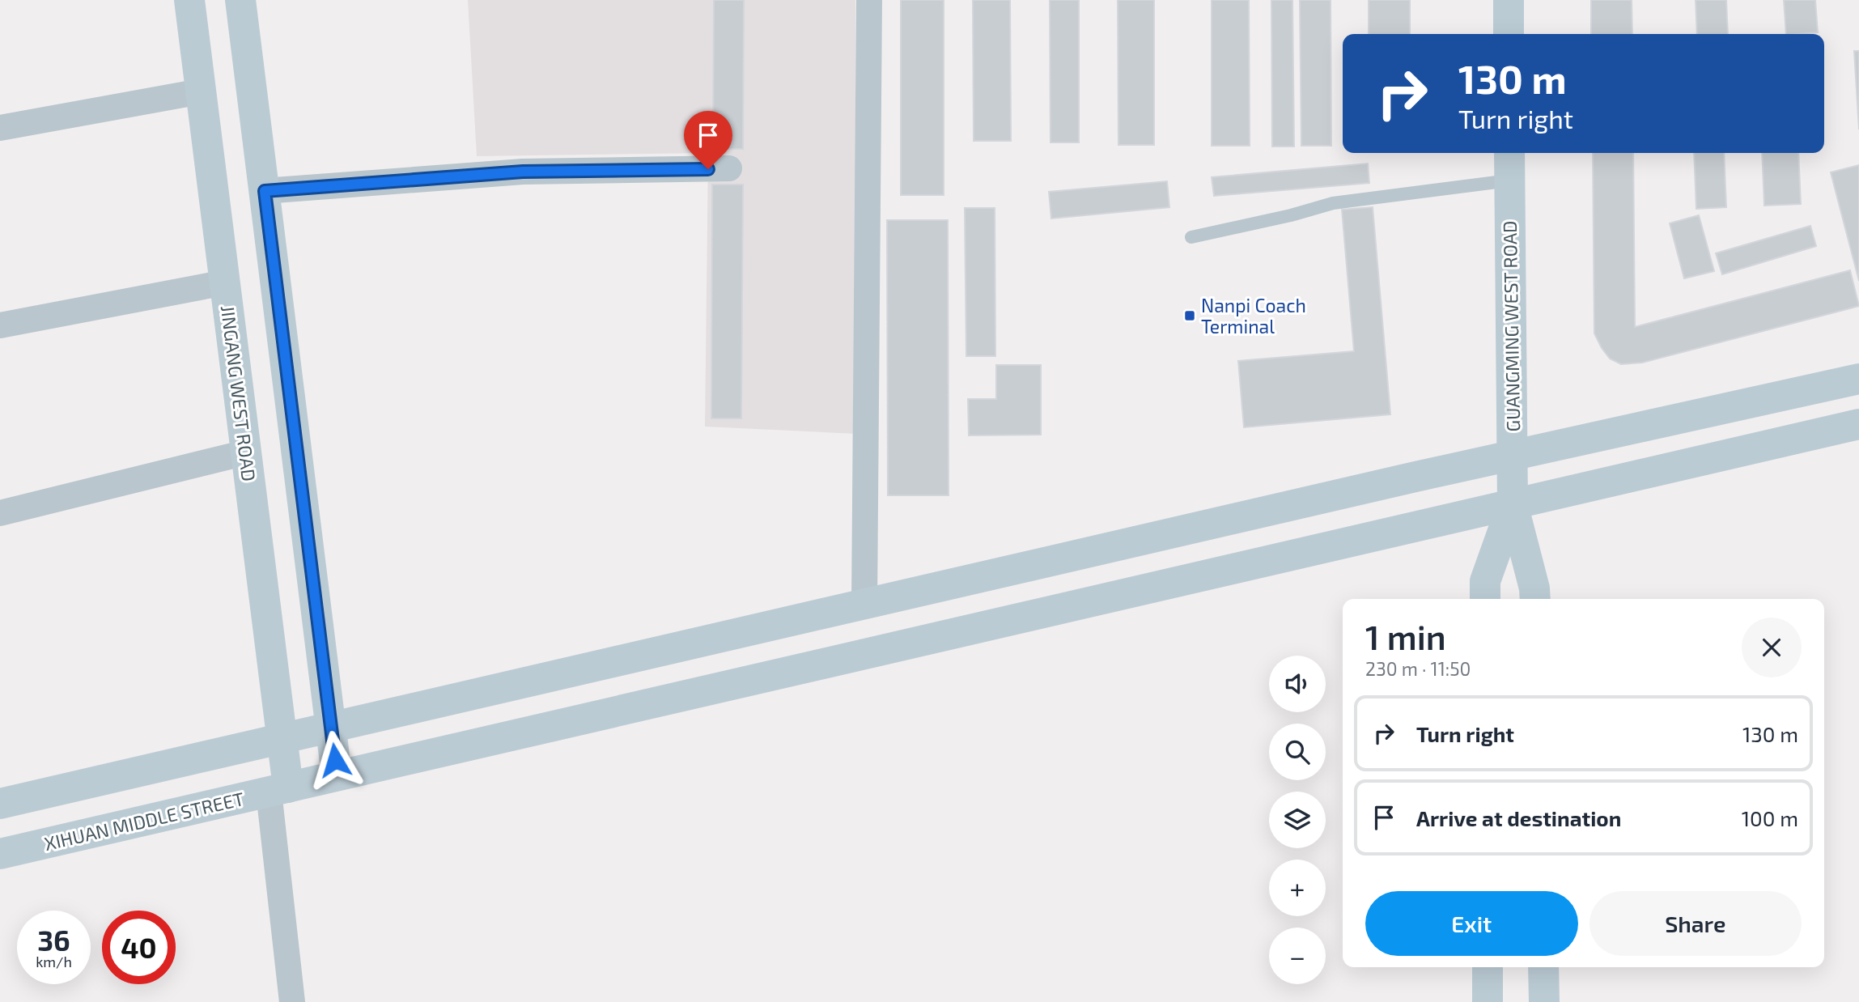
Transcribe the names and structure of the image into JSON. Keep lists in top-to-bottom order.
{
  "streets": {
    "main road": ["GUANGMING WEST ROAD", "JINGANG WEST ROAD", "XIHUAN MIDDLE STREET"]
  },
  "crossings": [
    ["GUANGMING WEST ROAD", "XIHUAN MIDDLE STREET"],
    ["JINGANG WEST ROAD", "XIHUAN MIDDLE STREET"]
  ],
  "places": {
    "transit": ["Nanpi Coach Terminal"]
  },
  "page": {
    "turn": ["130 m", "Turn right"],
    "heading": ["1 min", "230 m · 11:50"],
    "map_buttons": ["+", "−"],
    "list": [
      {
        "name": "Turn right",
        "value": "130 m"
      },
      {
        "name": "Arrive at destination",
        "value": "100 m"
      }
    ],
    "buttons": ["Exit", "Share"],
    "speed": "36 km/h",
    "limit": "40"
  }
}
